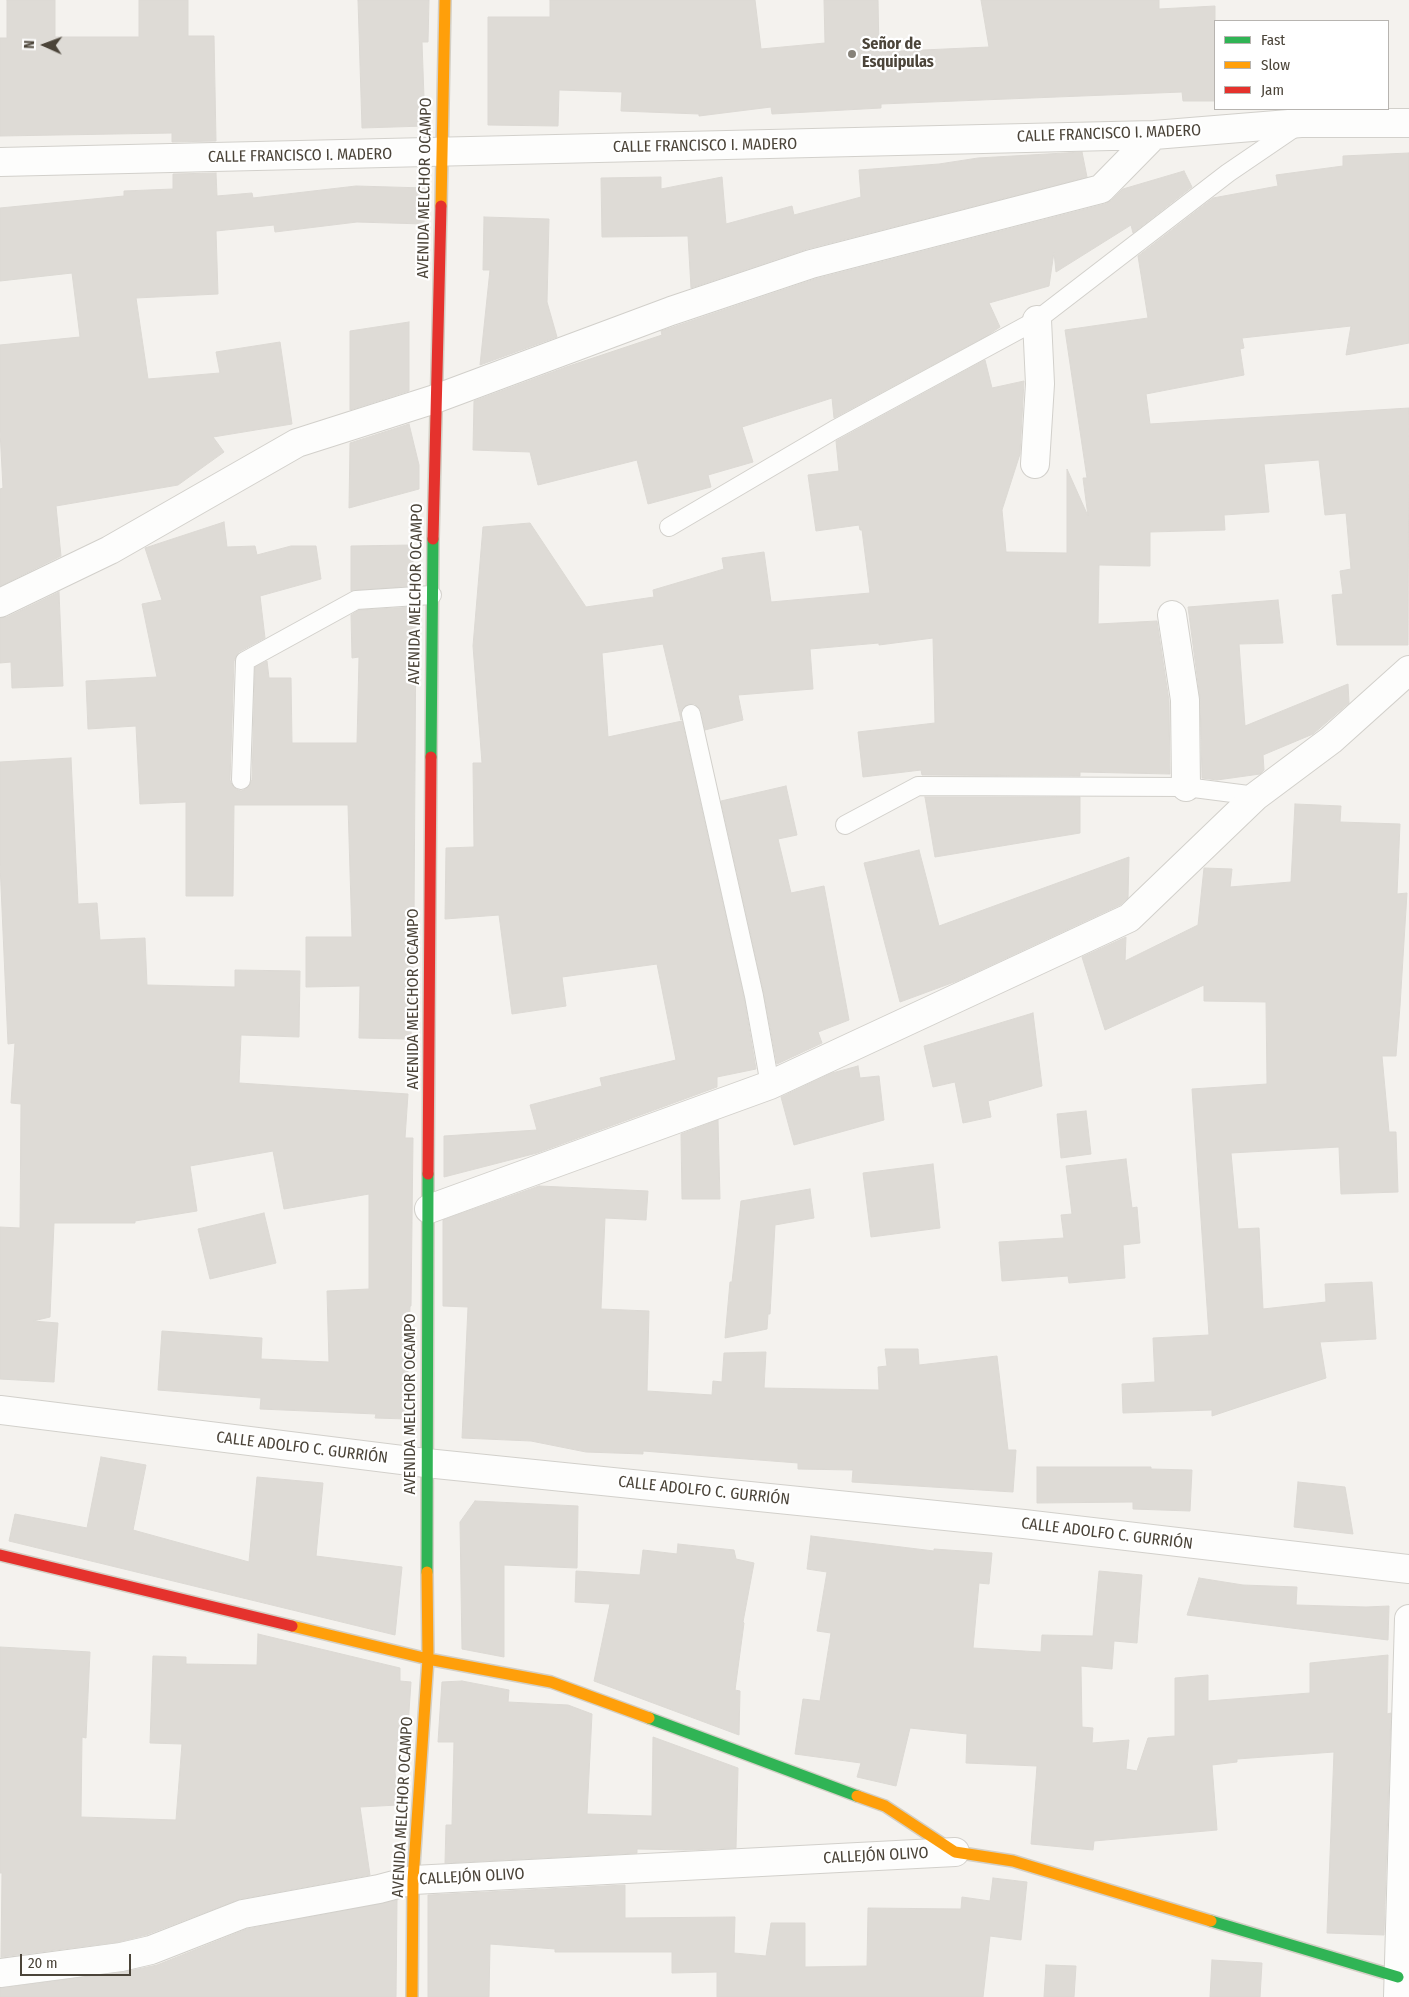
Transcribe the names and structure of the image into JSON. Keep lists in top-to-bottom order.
{
  "streets": {
    "main road": ["AVENIDA MELCHOR OCAMPO"],
    "street": ["CALLE FRANCISCO I. MADERO", "CALLE ADOLFO C. GURRIÓN", "CALLEJÓN OLIVO"]
  },
  "crossings": [
    ["CALLE FRANCISCO I. MADERO", "AVENIDA MELCHOR OCAMPO"],
    ["AVENIDA MELCHOR OCAMPO", "CALLE ADOLFO C. GURRIÓN"],
    ["AVENIDA MELCHOR OCAMPO", "CALLEJÓN OLIVO"]
  ],
  "places": ["Señor de Esquipulas"],
  "legend": ["Fast", "Slow", "Jam"],
  "scale_bar": "20 m",
  "north": "left"
}
